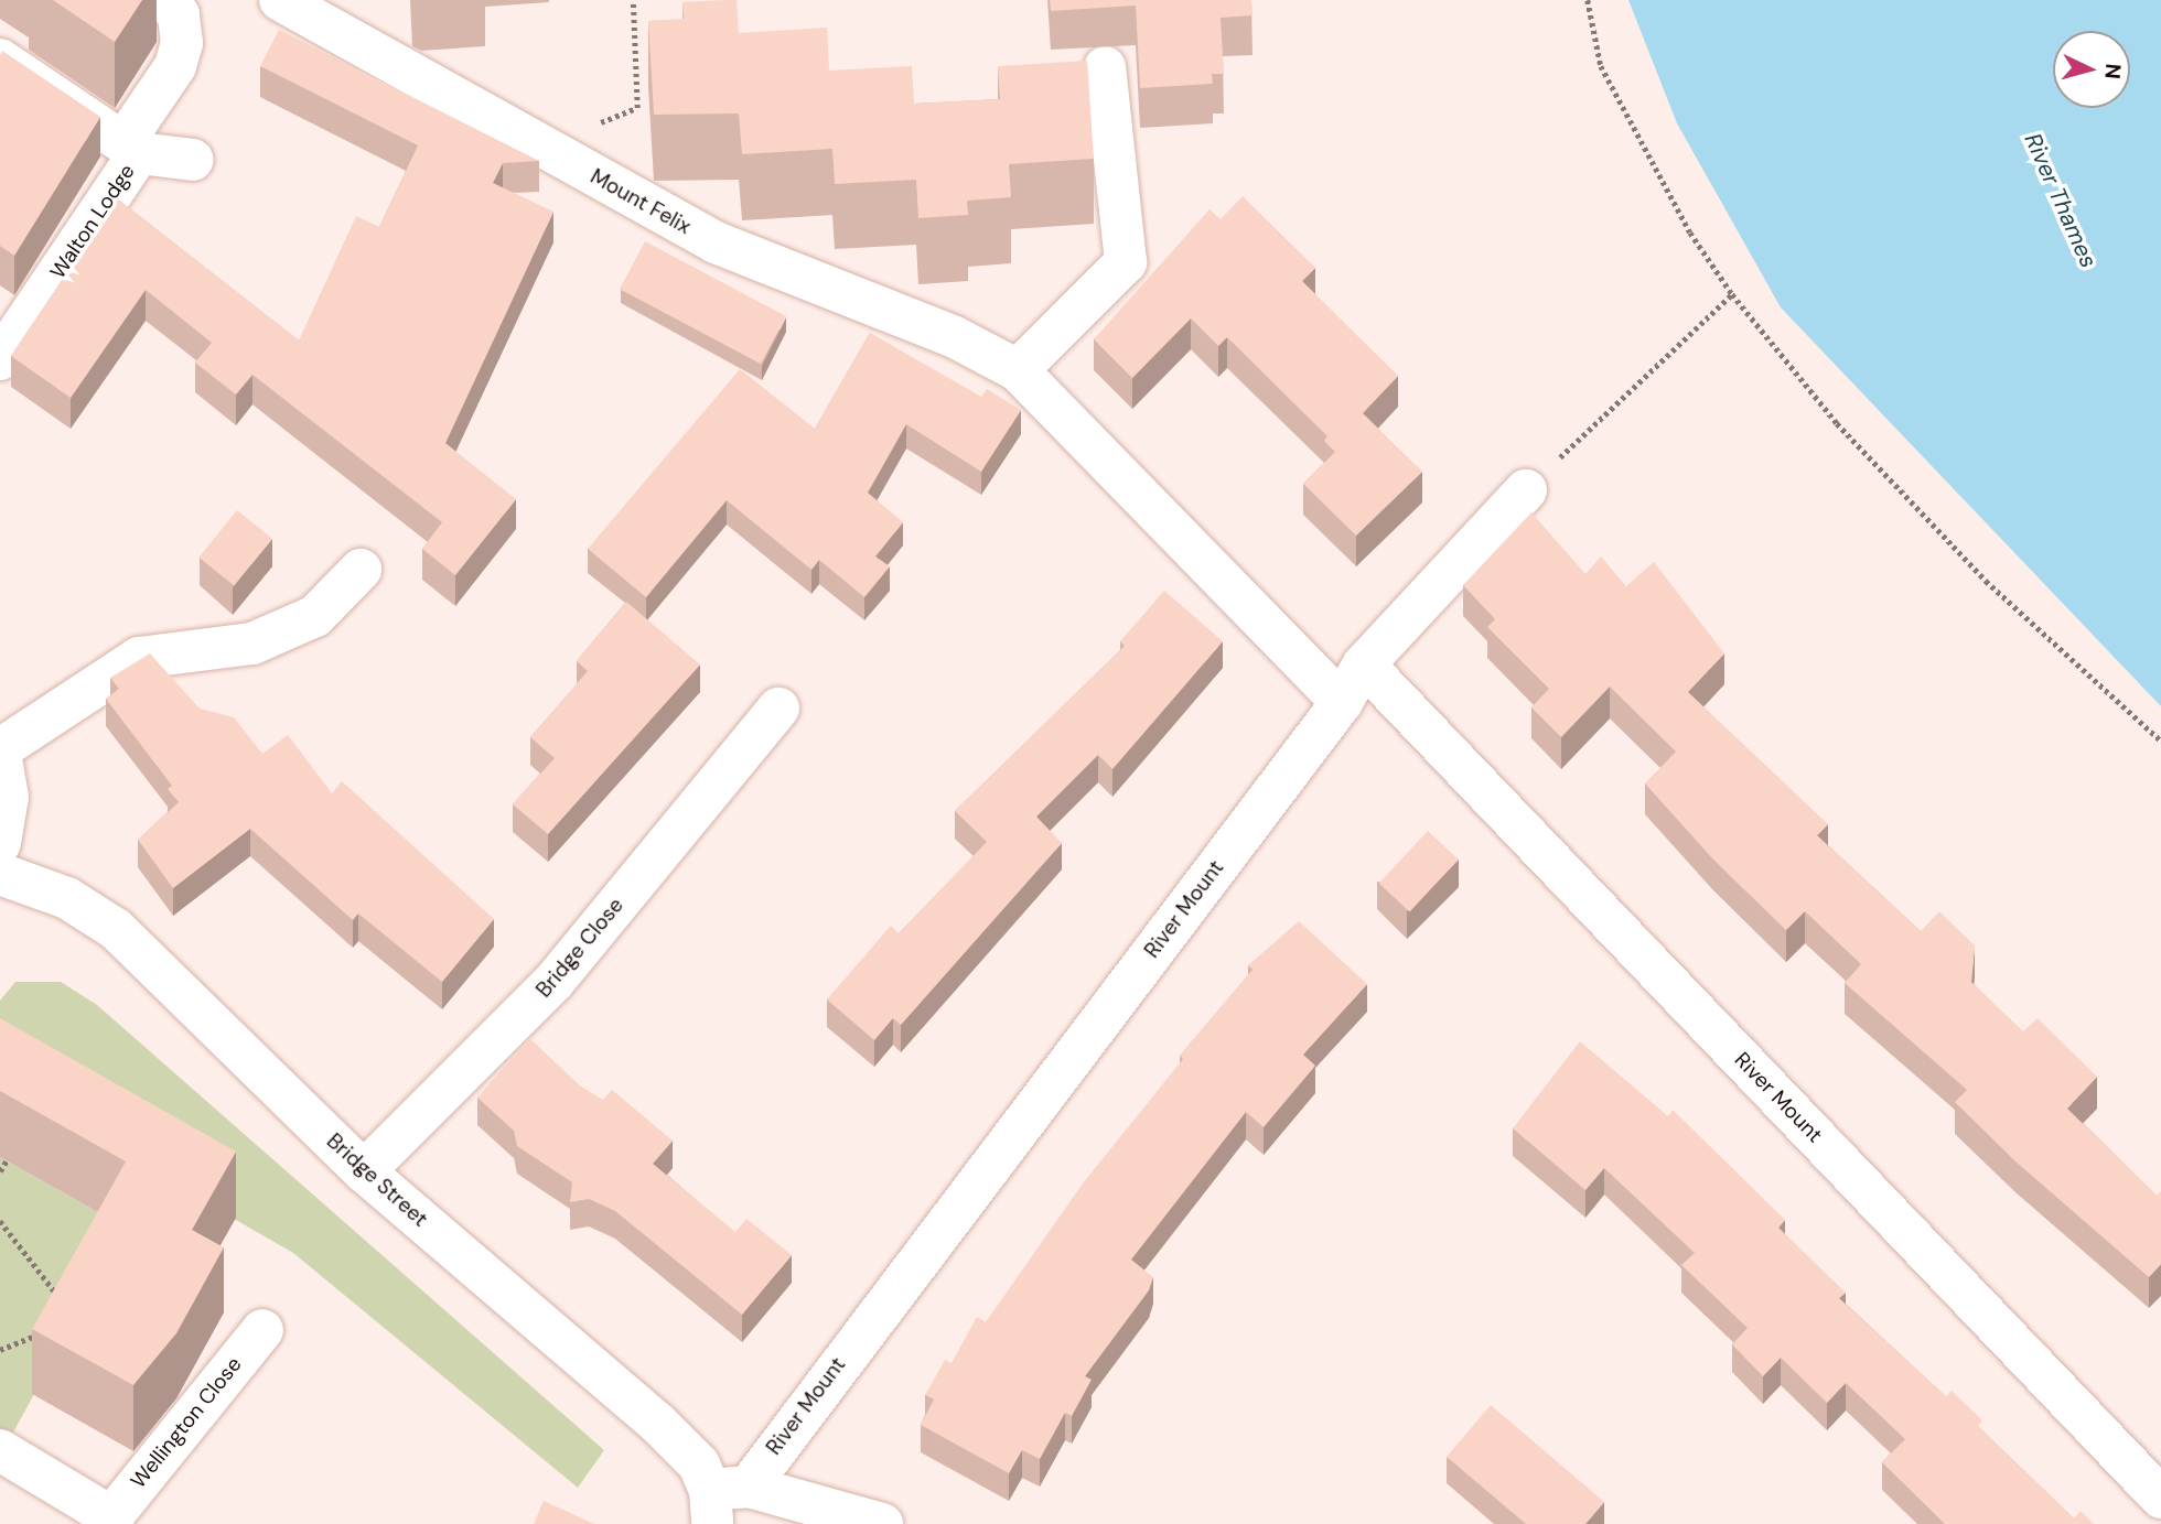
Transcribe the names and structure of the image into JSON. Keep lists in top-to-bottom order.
{
  "streets": {
    "street": [
      "Mount Felix",
      "Walton Lodge",
      "River Mount",
      "Bridge Close",
      "Bridge Street",
      "Wellington Close"
    ]
  },
  "crossings": [
    ["River Mount", "Bridge Street"],
    ["Bridge Close", "Bridge Street"]
  ],
  "water": ["River Thames"],
  "north": "right"
}
